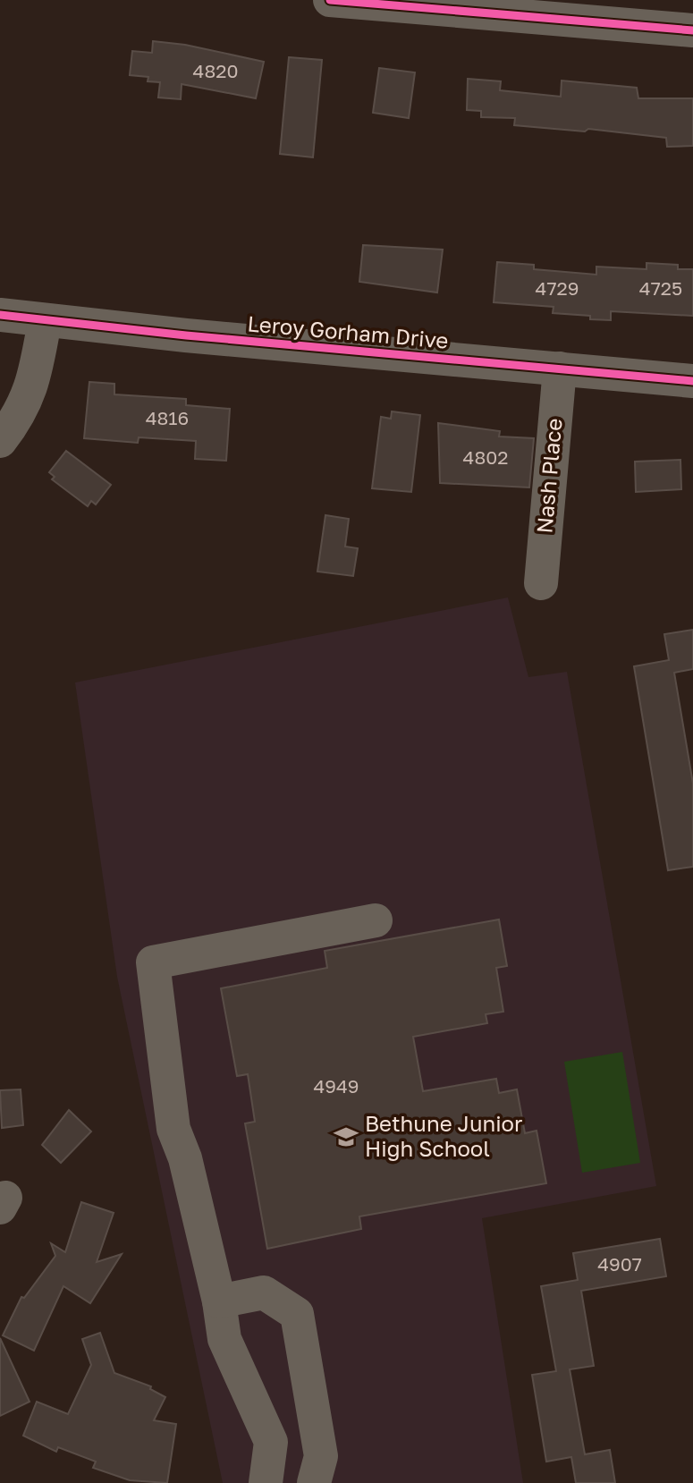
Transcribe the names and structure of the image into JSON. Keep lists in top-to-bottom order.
{
  "streets": {
    "street": ["Leroy Gorham Drive", "Nash Place"]
  },
  "crossings": [
    ["Leroy Gorham Drive", "Nash Place"]
  ],
  "places": {
    "school or university": ["Bethune Junior High School"]
  },
  "house_numbers": [
    "4820",
    "4729",
    "4725",
    "4816",
    "4802",
    "4949",
    "4907"
  ]
}
